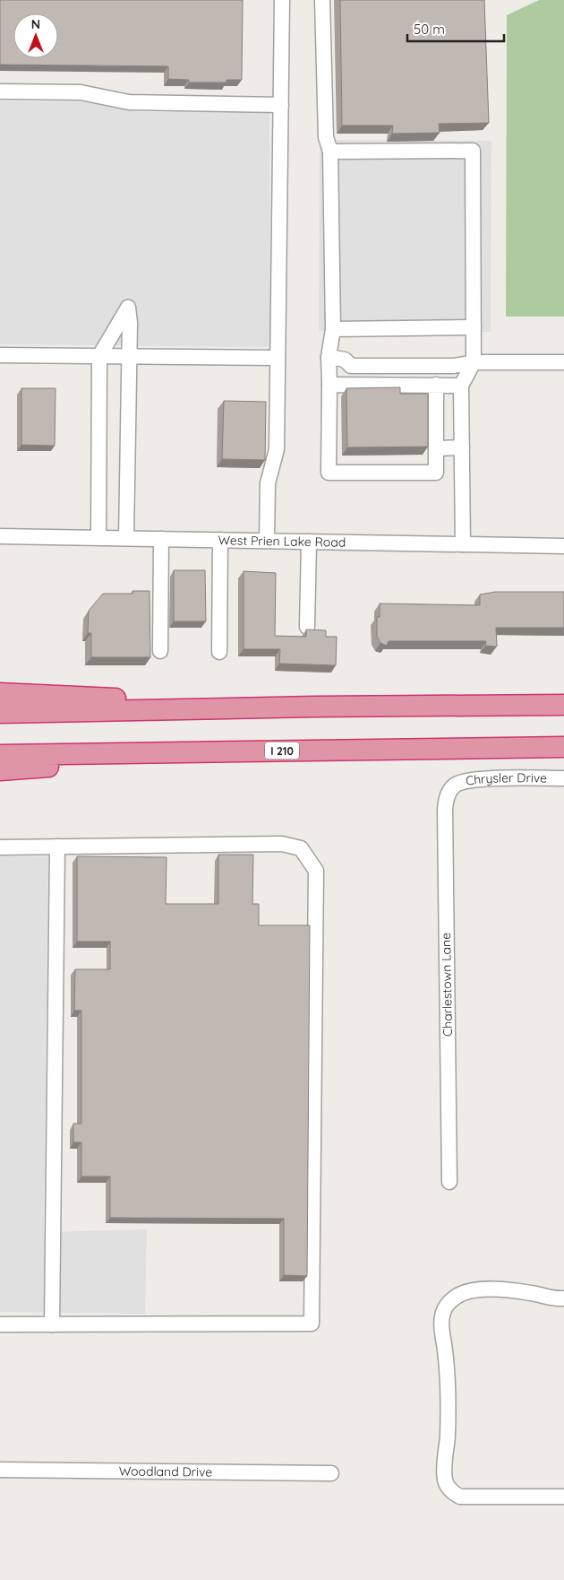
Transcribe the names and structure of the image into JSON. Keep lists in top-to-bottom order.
{
  "streets": {
    "highway": ["I 210"],
    "street": [
      "West Prien Lake Road",
      "Chrysler Drive",
      "Charlestown Lane",
      "Woodland Drive"
    ]
  },
  "crossings": [
    ["Chrysler Drive", "Charlestown Lane"]
  ],
  "scale_bar": "50 m",
  "north": "top"
}
